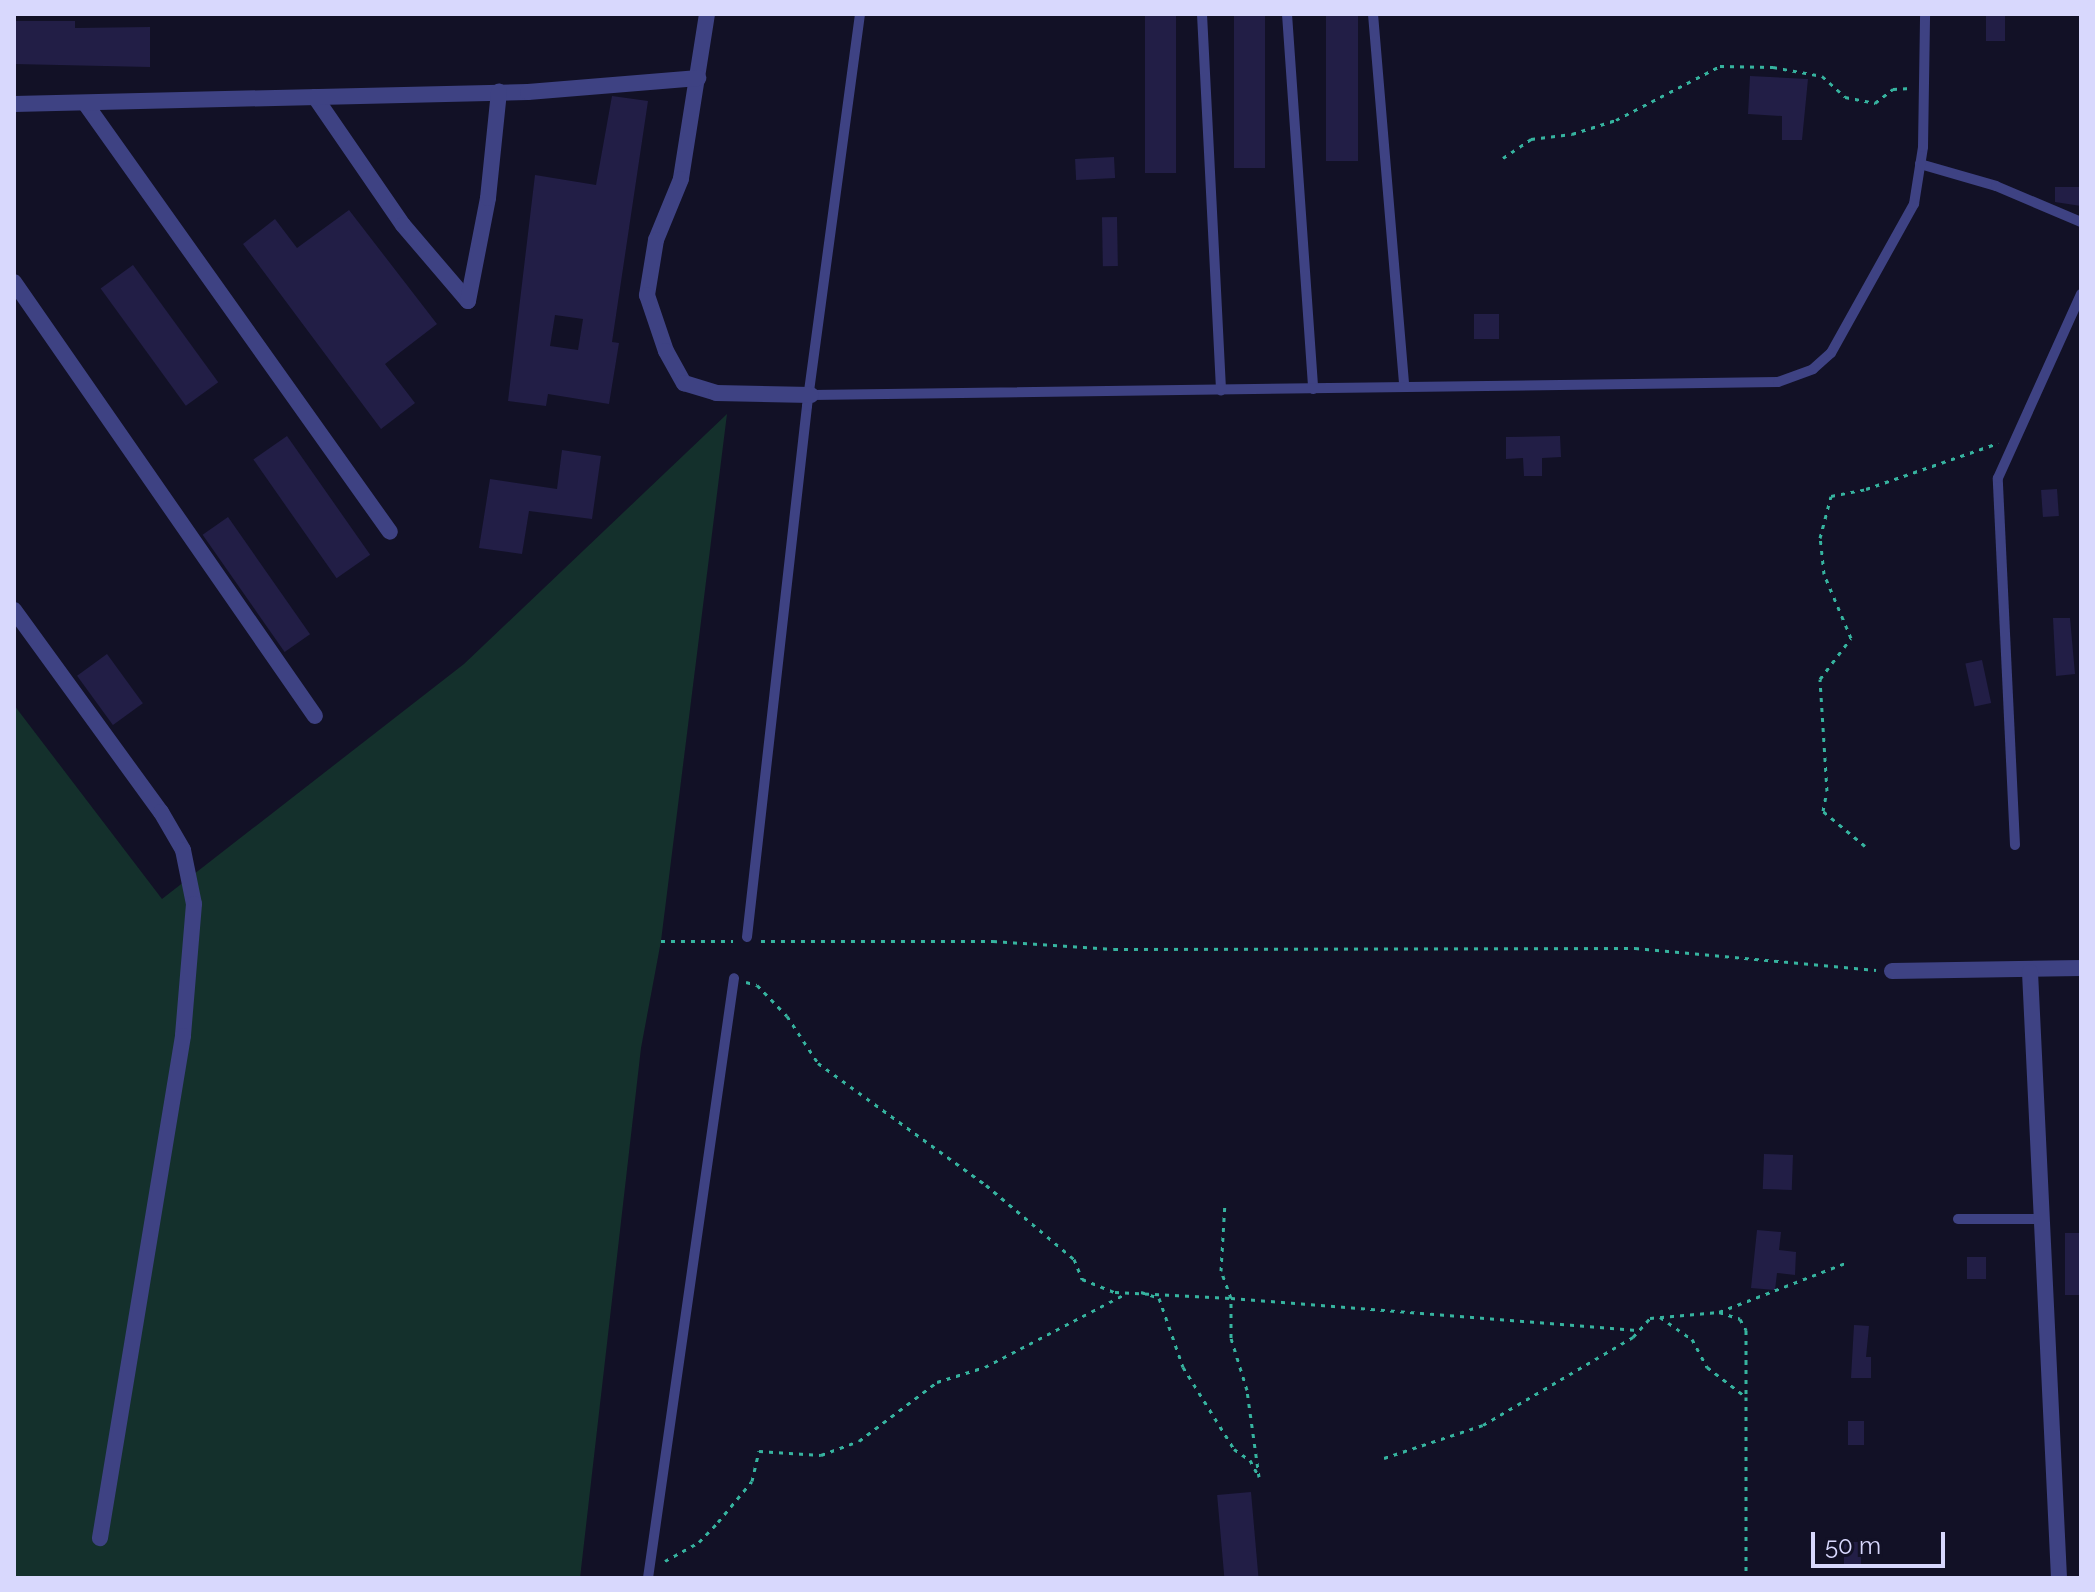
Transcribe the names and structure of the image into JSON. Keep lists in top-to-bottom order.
{
  "scale_bar": "50 m"
}
